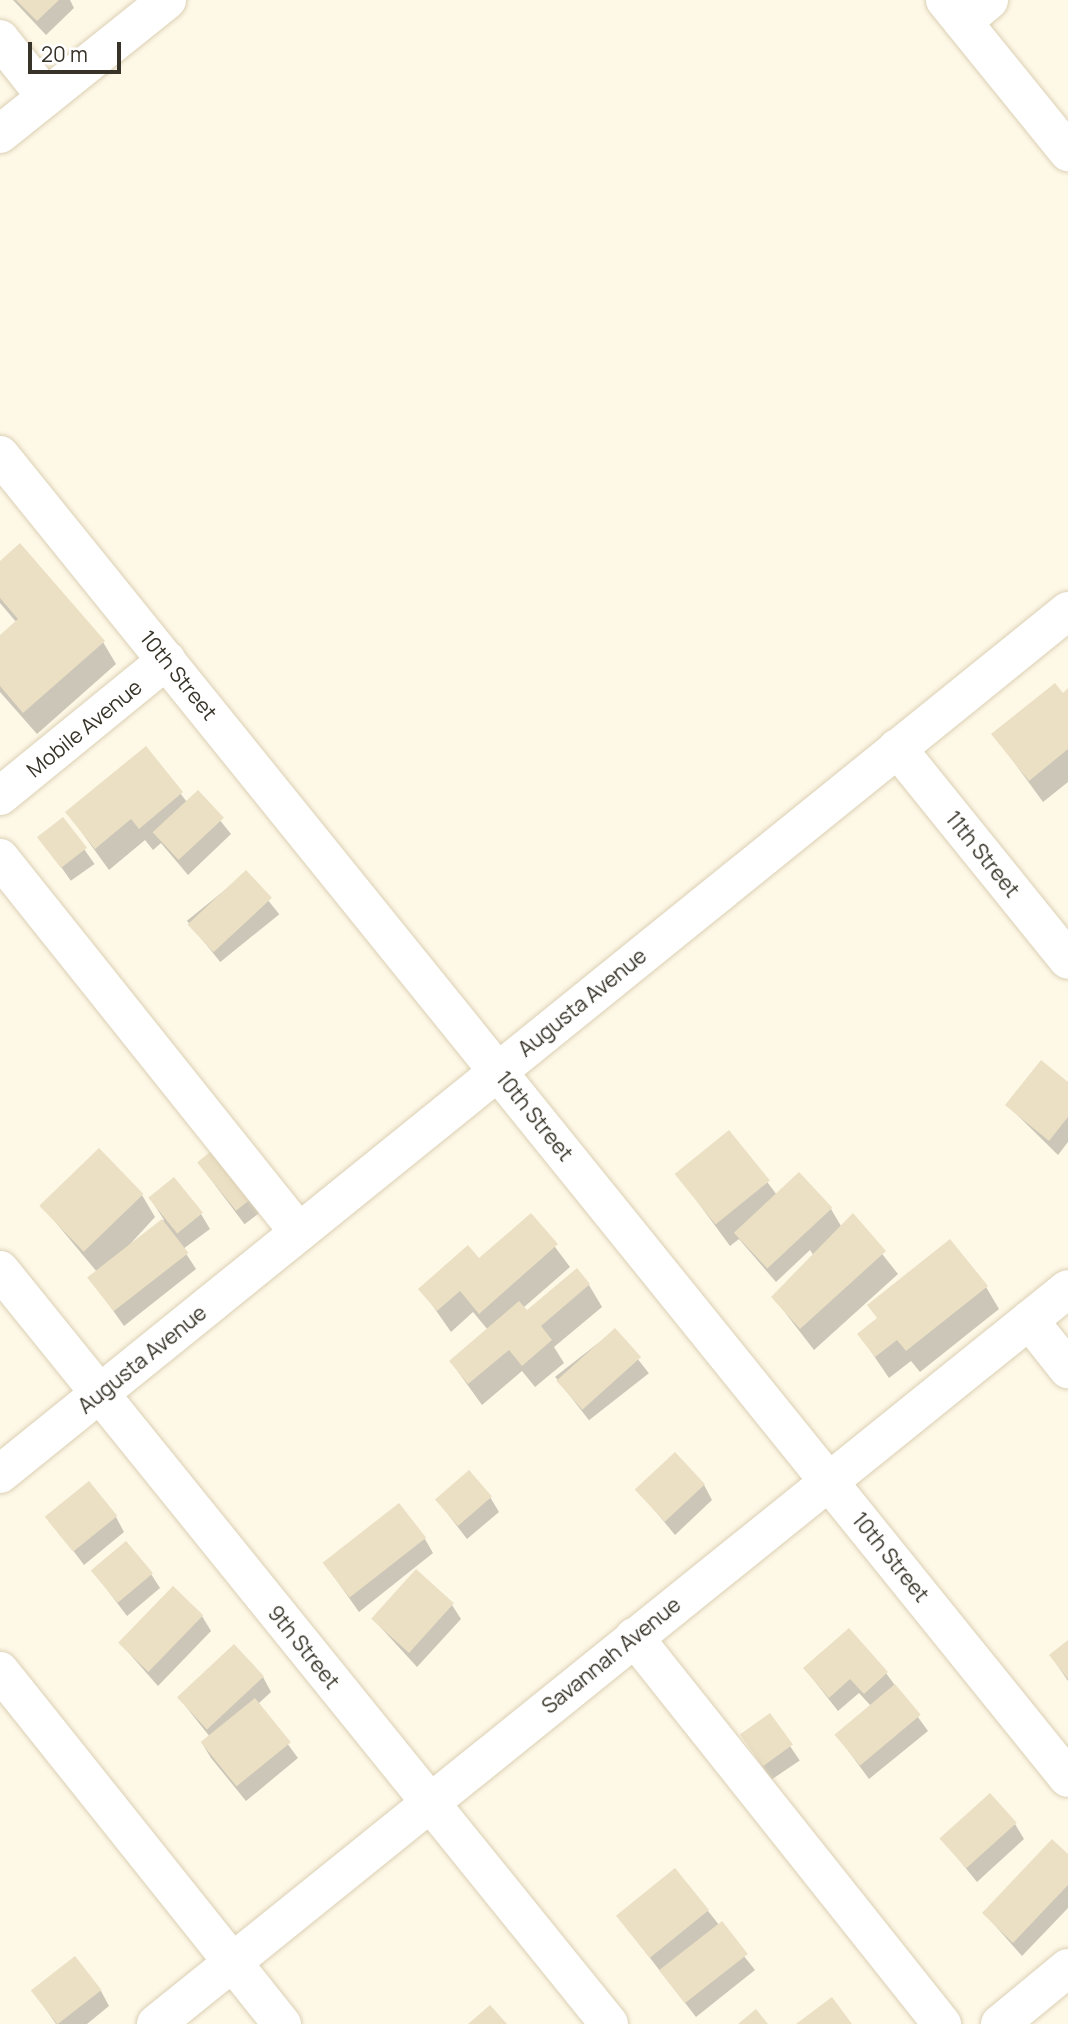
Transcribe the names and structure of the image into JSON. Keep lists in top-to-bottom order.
{
  "streets": {
    "street": [
      "10th Street",
      "Mobile Avenue",
      "11th Street",
      "Augusta Avenue",
      "9th Street",
      "Savannah Avenue"
    ]
  },
  "crossings": [
    ["10th Street", "Mobile Avenue"],
    ["10th Street", "Augusta Avenue"],
    ["10th Street", "Savannah Avenue"],
    ["11th Street", "Augusta Avenue"],
    ["Augusta Avenue", "9th Street"],
    ["9th Street", "Savannah Avenue"]
  ],
  "scale_bar": "20 m"
}
